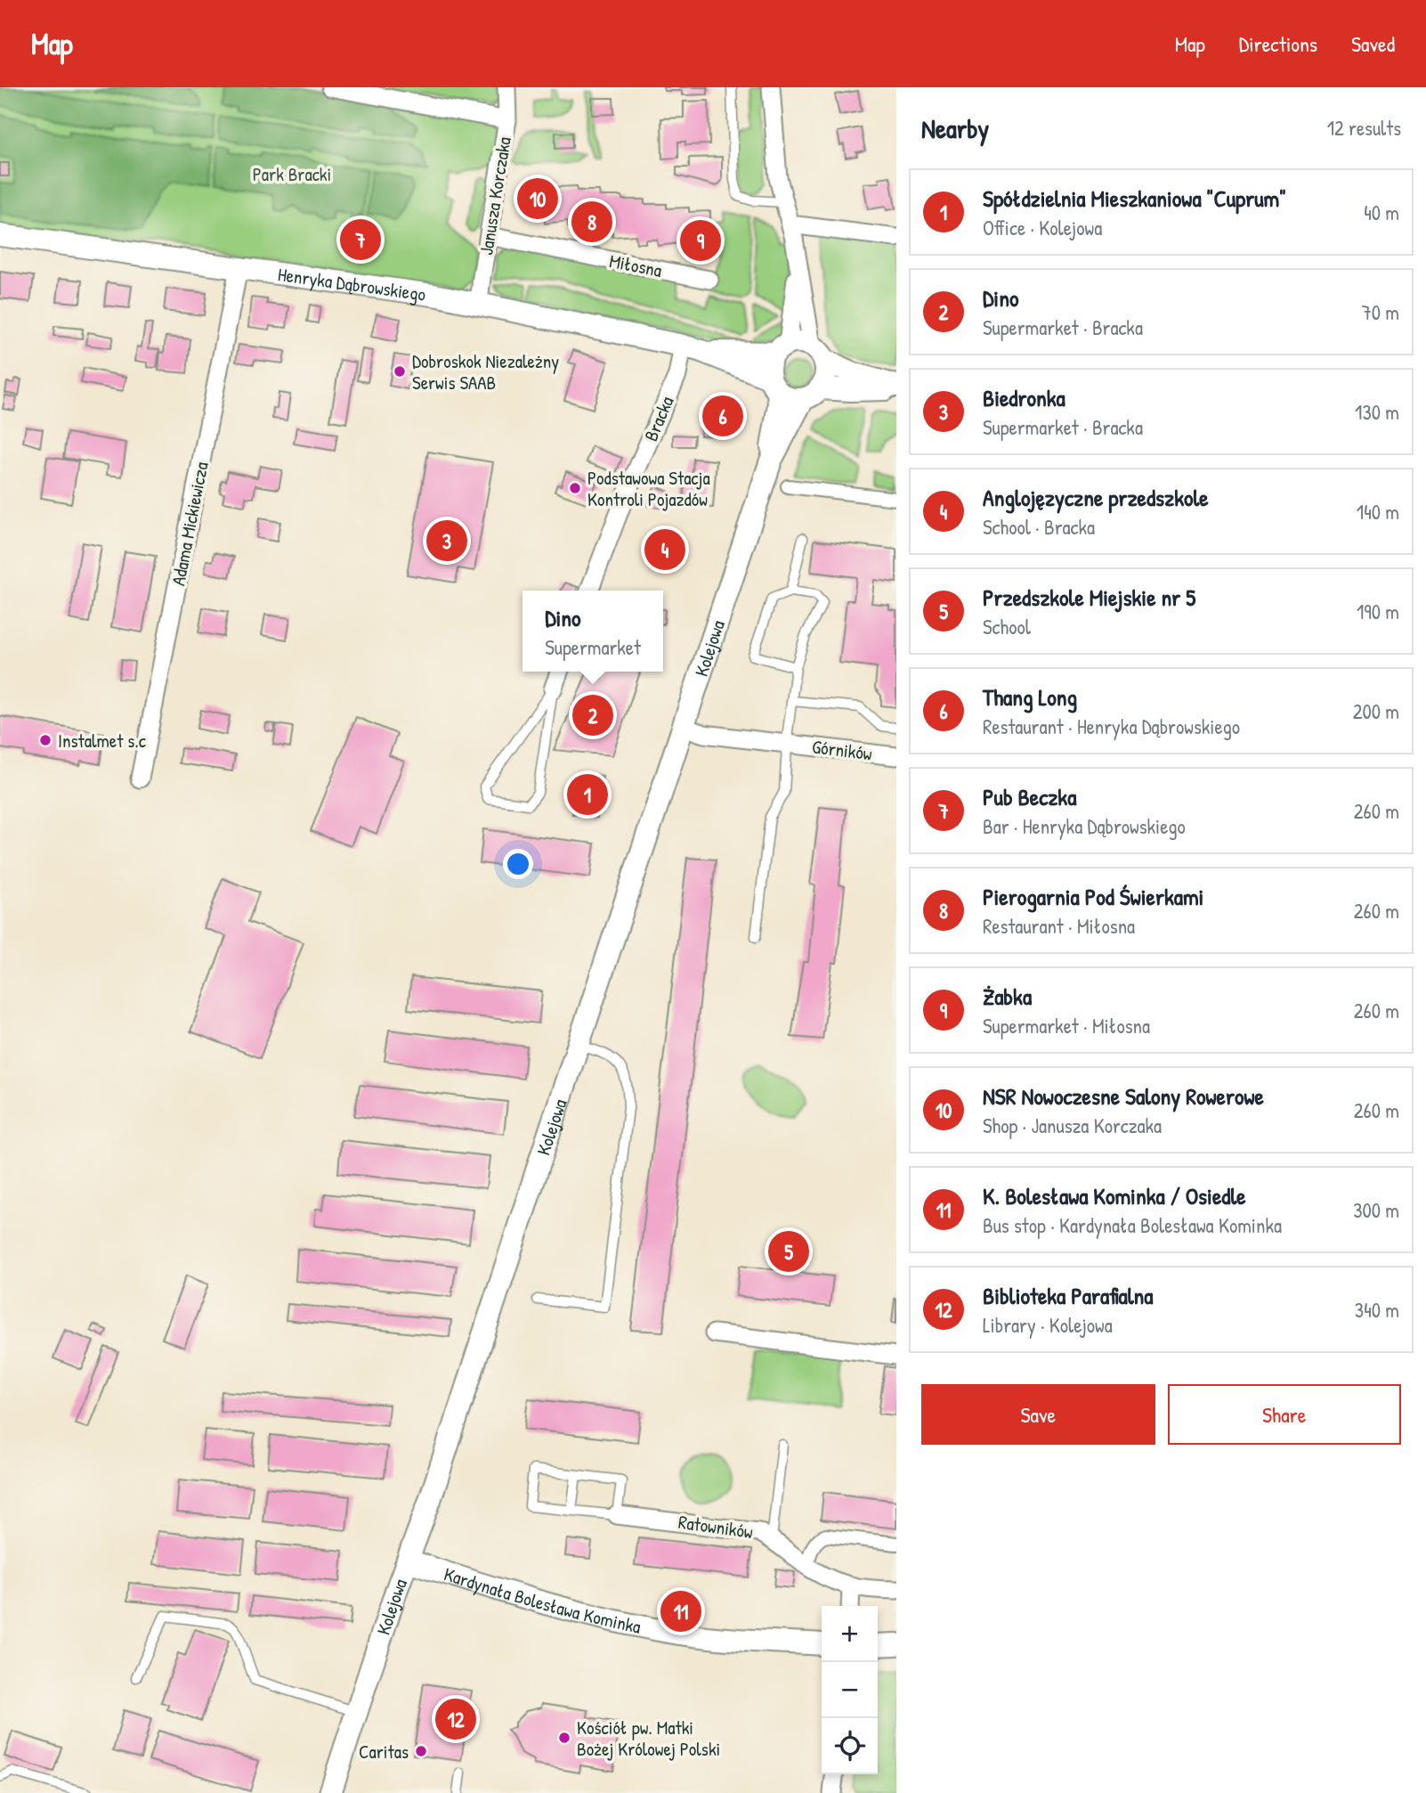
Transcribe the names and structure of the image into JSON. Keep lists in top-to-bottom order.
{
  "streets": {
    "street": [
      "Janusza Korczaka",
      "Miłosna",
      "Henryka Dąbrowskiego",
      "Bracka",
      "Adama Mickiewicza",
      "Kolejowa",
      "Górników",
      "Ratowników",
      "Kardynała Bolesława Kominka"
    ]
  },
  "crossings": [
    ["Janusza Korczaka", "Miłosna"],
    ["Janusza Korczaka", "Henryka Dąbrowskiego"],
    ["Henryka Dąbrowskiego", "Bracka"],
    ["Henryka Dąbrowskiego", "Adama Mickiewicza"],
    ["Henryka Dąbrowskiego", "Kolejowa"],
    ["Kolejowa", "Górników"],
    ["Kolejowa", "Kardynała Bolesława Kominka"]
  ],
  "parks": ["Park Bracki"],
  "places": [
    "Dobroskok Niezależny Serwis SAAB",
    "Podstawowa Stacja Kontroli Pojazdów",
    "Instalmet s.c",
    "Kościół pw. Matki Bożej Królowej Polski",
    "Caritas"
  ],
  "page": {
    "header": "Map",
    "nav": ["Map", "Directions", "Saved"],
    "heading": ["Nearby", "12 results"],
    "list": [
      {
        "mark": "1",
        "name": "Spółdzielnia Mieszkaniowa \"Cuprum\"",
        "note": "Office · Kolejowa",
        "value": "40 m"
      },
      {
        "mark": "2",
        "name": "Dino",
        "note": "Supermarket · Bracka",
        "value": "70 m"
      },
      {
        "mark": "3",
        "name": "Biedronka",
        "note": "Supermarket · Bracka",
        "value": "130 m"
      },
      {
        "mark": "4",
        "name": "Anglojęzyczne przedszkole",
        "note": "School · Bracka",
        "value": "140 m"
      },
      {
        "mark": "5",
        "name": "Przedszkole Miejskie nr 5",
        "note": "School",
        "value": "190 m"
      },
      {
        "mark": "6",
        "name": "Thang Long",
        "note": "Restaurant · Henryka Dąbrowskiego",
        "value": "200 m"
      },
      {
        "mark": "7",
        "name": "Pub Beczka",
        "note": "Bar · Henryka Dąbrowskiego",
        "value": "260 m"
      },
      {
        "mark": "8",
        "name": "Pierogarnia Pod Świerkami",
        "note": "Restaurant · Miłosna",
        "value": "260 m"
      },
      {
        "mark": "9",
        "name": "Żabka",
        "note": "Supermarket · Miłosna",
        "value": "260 m"
      },
      {
        "mark": "10",
        "name": "NSR Nowoczesne Salony Rowerowe",
        "note": "Shop · Janusza Korczaka",
        "value": "260 m"
      },
      {
        "mark": "11",
        "name": "K. Bolesława Kominka / Osiedle",
        "note": "Bus stop · Kardynała Bolesława Kominka",
        "value": "300 m"
      },
      {
        "mark": "12",
        "name": "Biblioteka Parafialna",
        "note": "Library · Kolejowa",
        "value": "340 m"
      }
    ],
    "pins": [
      "10",
      "8",
      "7",
      "9",
      "6",
      "3",
      "4",
      "2",
      "1",
      "5",
      "11",
      "12"
    ],
    "popup": ["Dino", "Supermarket"],
    "buttons": ["Save", "Share"],
    "map_buttons": ["+", "−"]
  }
}
